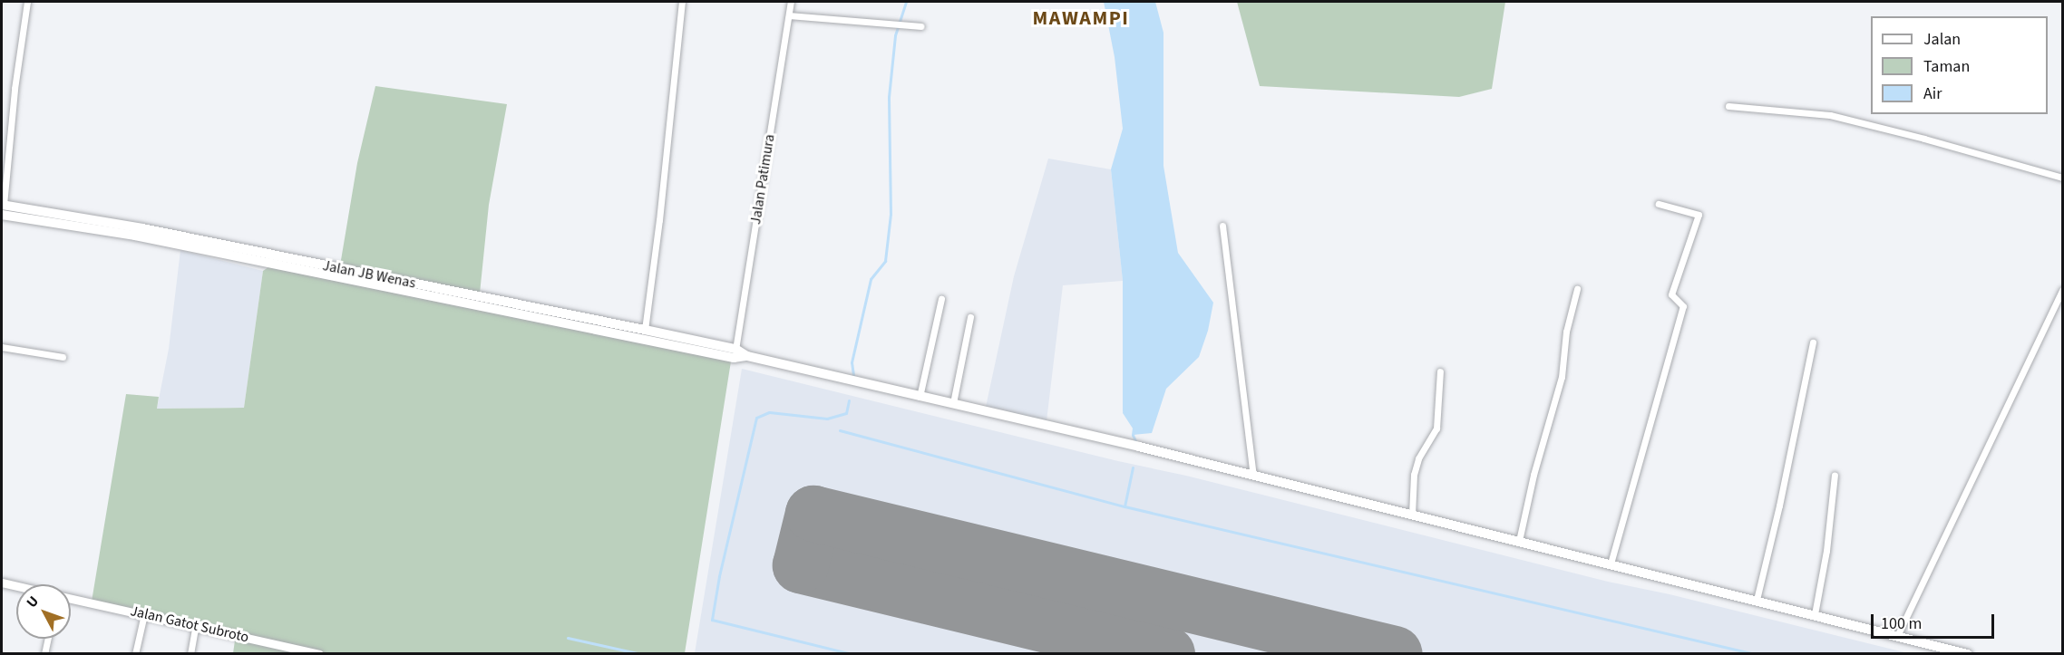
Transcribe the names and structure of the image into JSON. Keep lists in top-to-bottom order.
{
  "streets": {
    "main road": ["Jalan JB Wenas"],
    "street": ["Jalan Patimura", "Jalan Gatot Subroto"]
  },
  "crossings": [
    ["Jalan Patimura", "Jalan JB Wenas"]
  ],
  "districts": ["MAWAMPI"],
  "legend": ["Jalan", "Taman", "Air"],
  "scale_bar": "100 m",
  "north": "top left"
}
